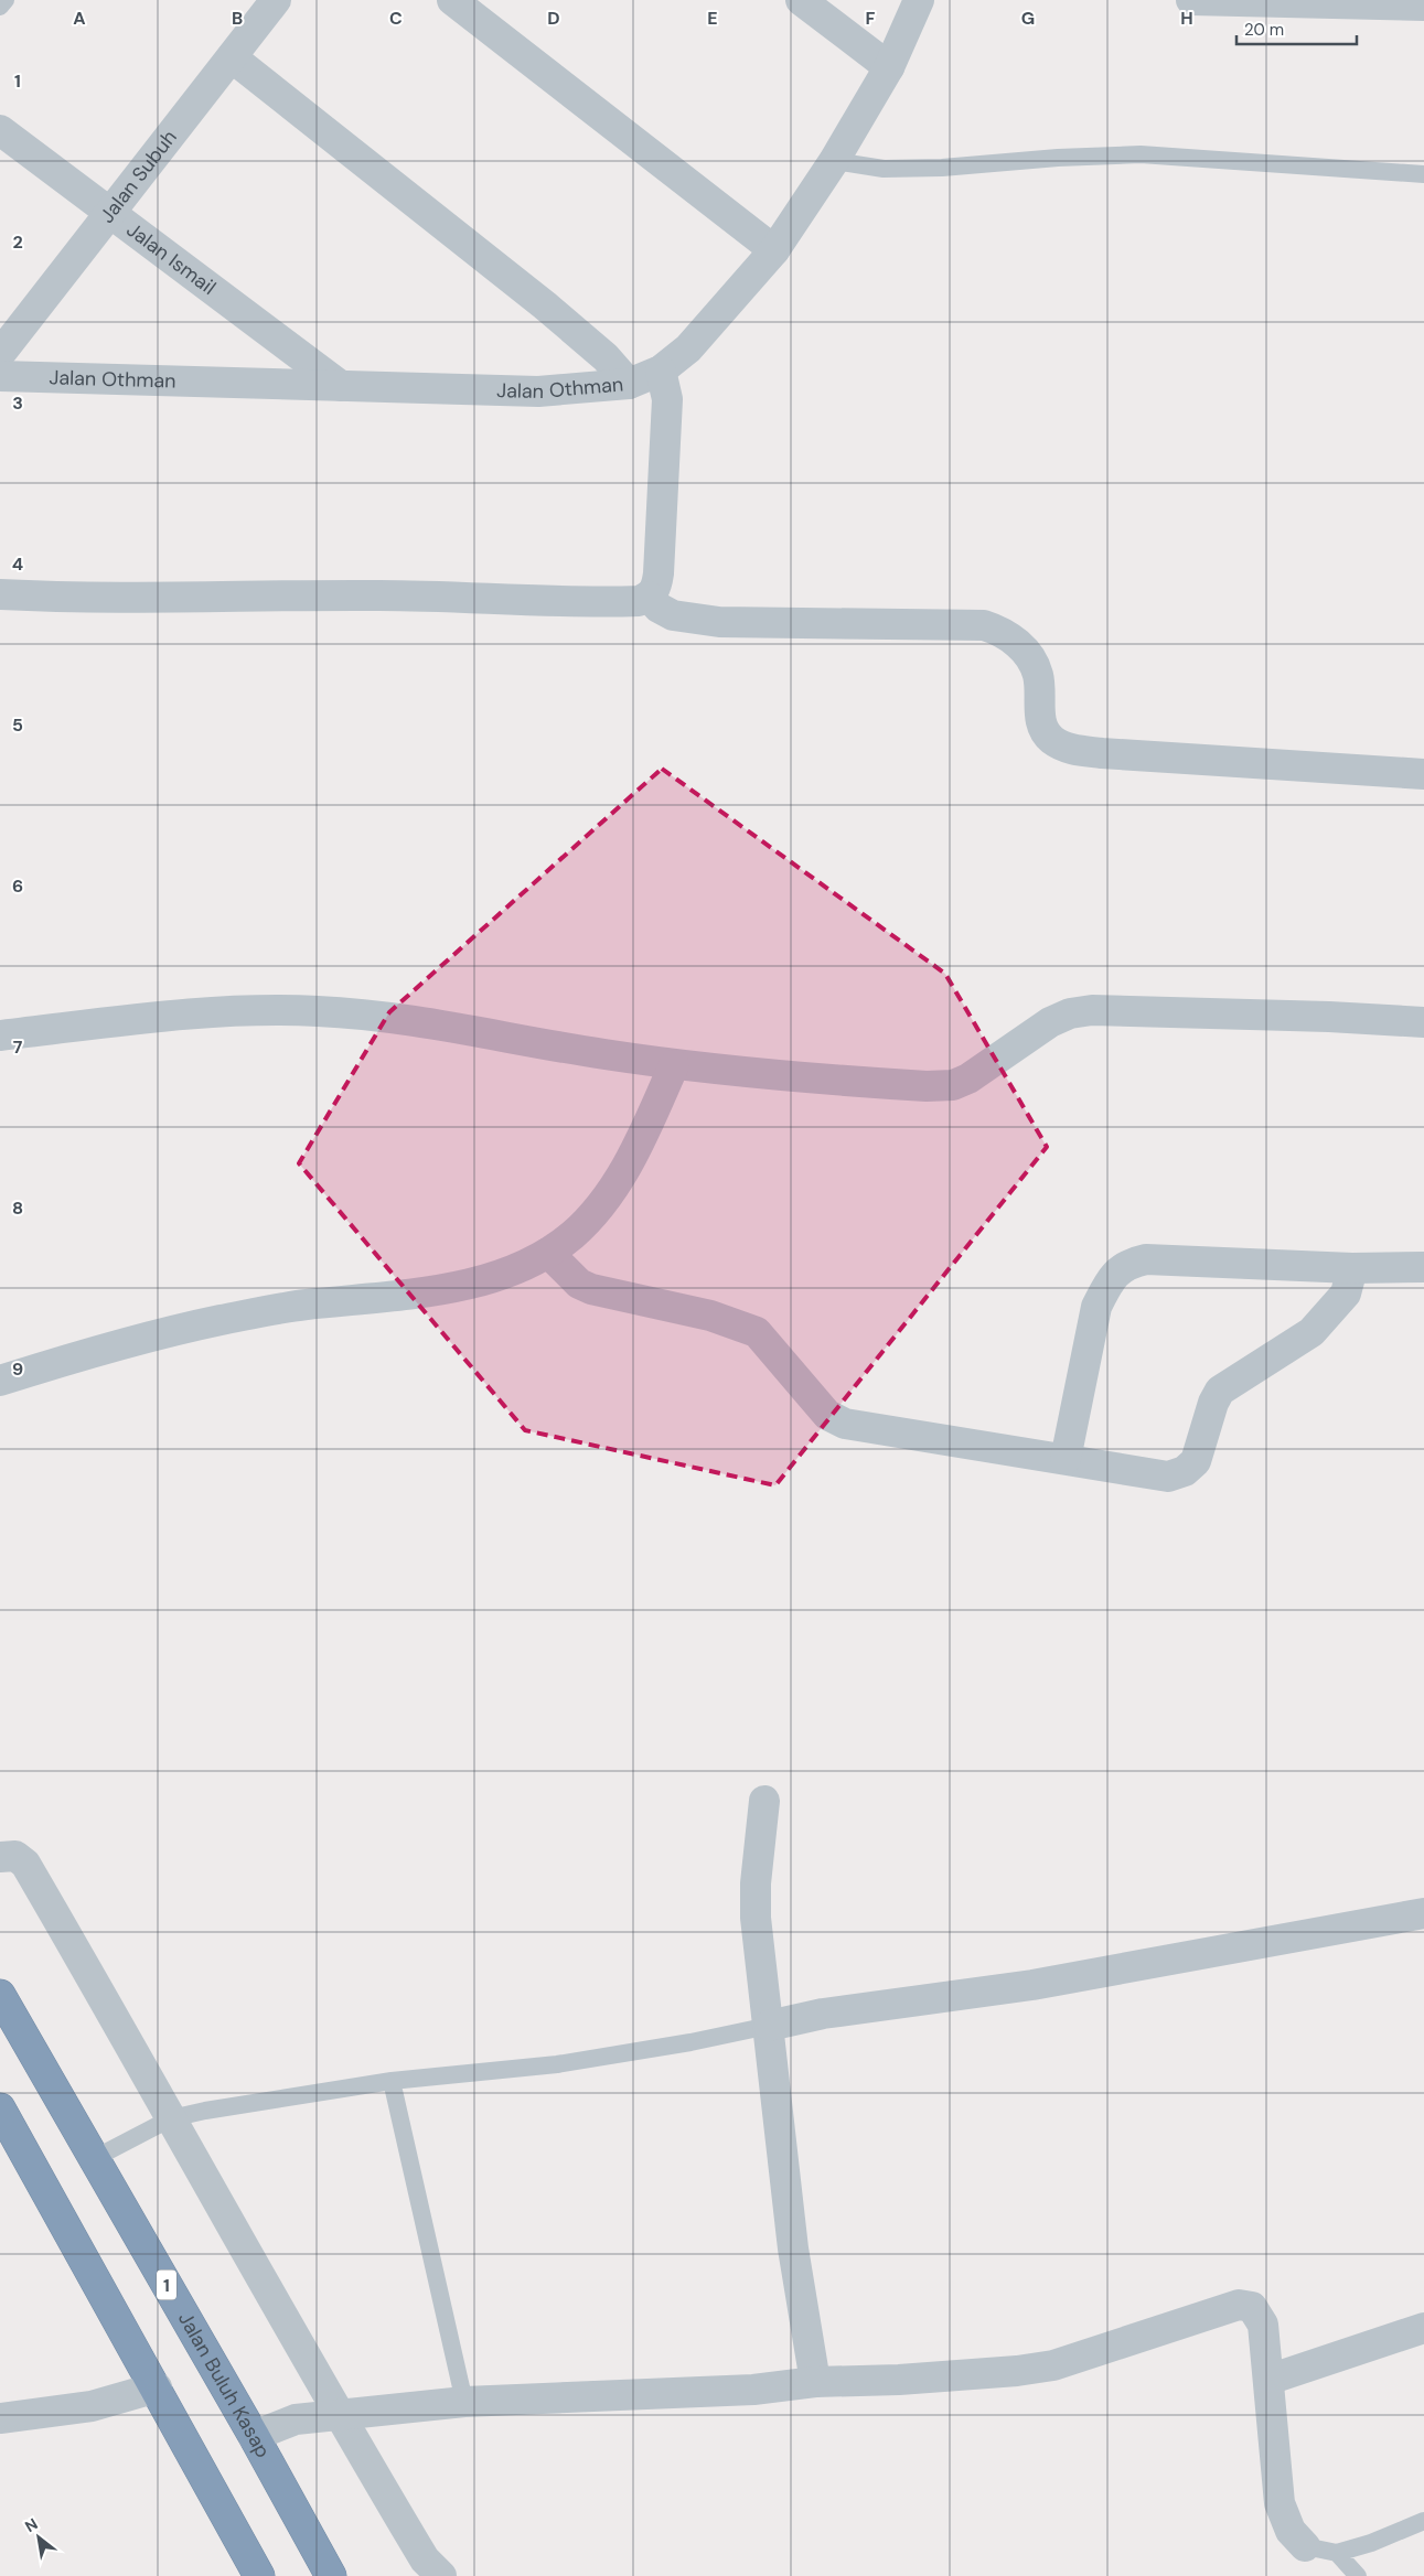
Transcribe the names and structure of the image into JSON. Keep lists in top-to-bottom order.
{
  "streets": {
    "highway": ["1", "Jalan Buluh Kasap"],
    "street": ["Jalan Subuh", "Jalan Ismail", "Jalan Othman"]
  },
  "crossings": [
    ["Jalan Subuh", "Jalan Ismail"],
    ["Jalan Ismail", "Jalan Othman"]
  ],
  "scale_bar": "20 m",
  "north": "top left",
  "grid": {
    "columns": [
      "A",
      "B",
      "C",
      "D",
      "E",
      "F",
      "G",
      "H"
    ],
    "rows": [
      "1",
      "2",
      "3",
      "4",
      "5",
      "6",
      "7",
      "8",
      "9"
    ]
  }
}
